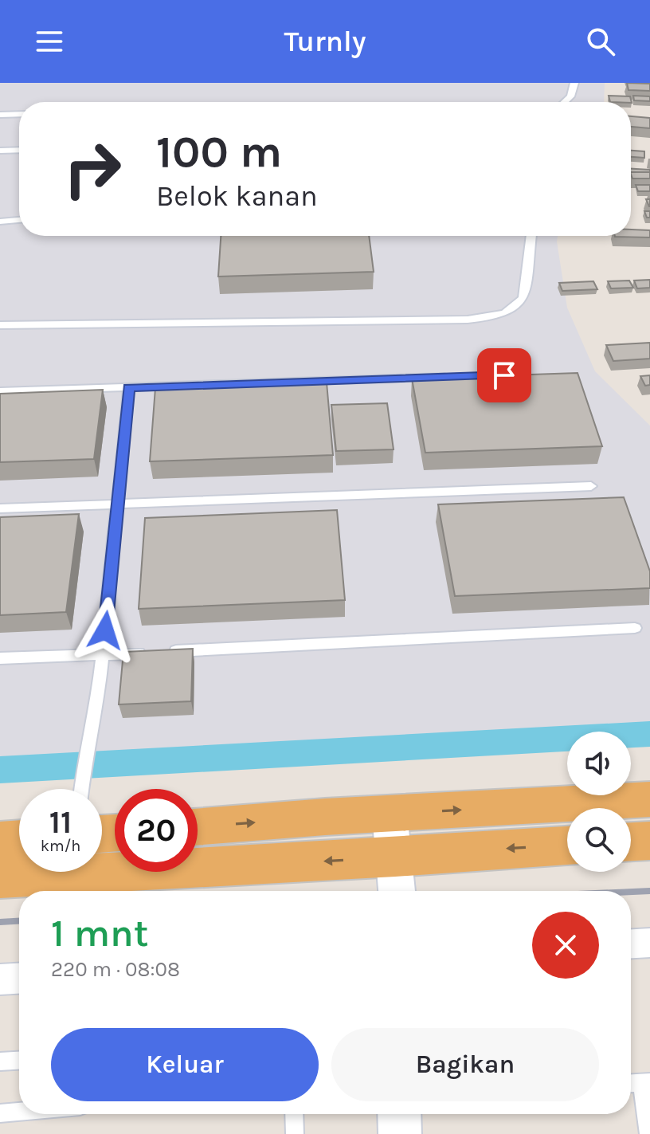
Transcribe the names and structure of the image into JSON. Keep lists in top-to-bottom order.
{
  "page": {
    "header": "Turnly",
    "turn": ["100 m", "Belok kanan"],
    "speed": "11 km/h",
    "limit": "20",
    "heading": ["1 mnt", "220 m · 08:08"],
    "buttons": ["Keluar", "Bagikan"]
  }
}
